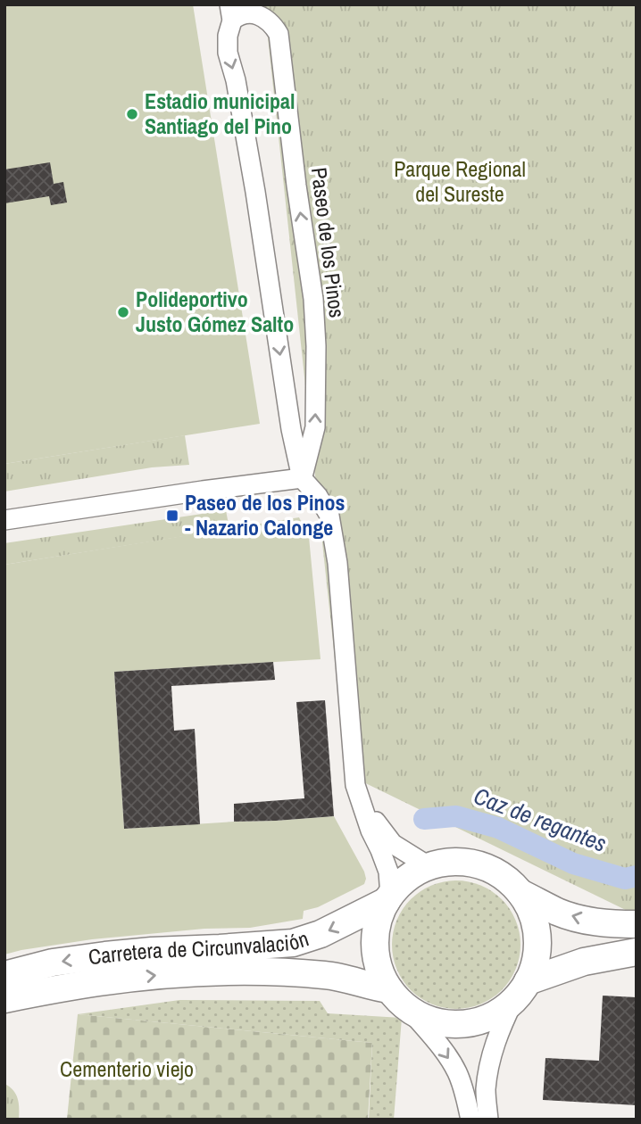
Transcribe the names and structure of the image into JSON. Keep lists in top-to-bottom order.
{
  "streets": {
    "main road": ["Carretera de Circunvalación"],
    "street": ["Paseo de los Pinos"]
  },
  "crossings": [
    ["Paseo de los Pinos", "Carretera de Circunvalación"]
  ],
  "water": ["Caz de regantes"],
  "parks": ["Parque Regional del Sureste", "Cementerio viejo"],
  "places": {
    "other": ["Estadio municipal Santiago del Pino", "Polideportivo Justo Gómez Salto"],
    "transit": ["Paseo de los Pinos - Nazario Calonge"]
  }
}
